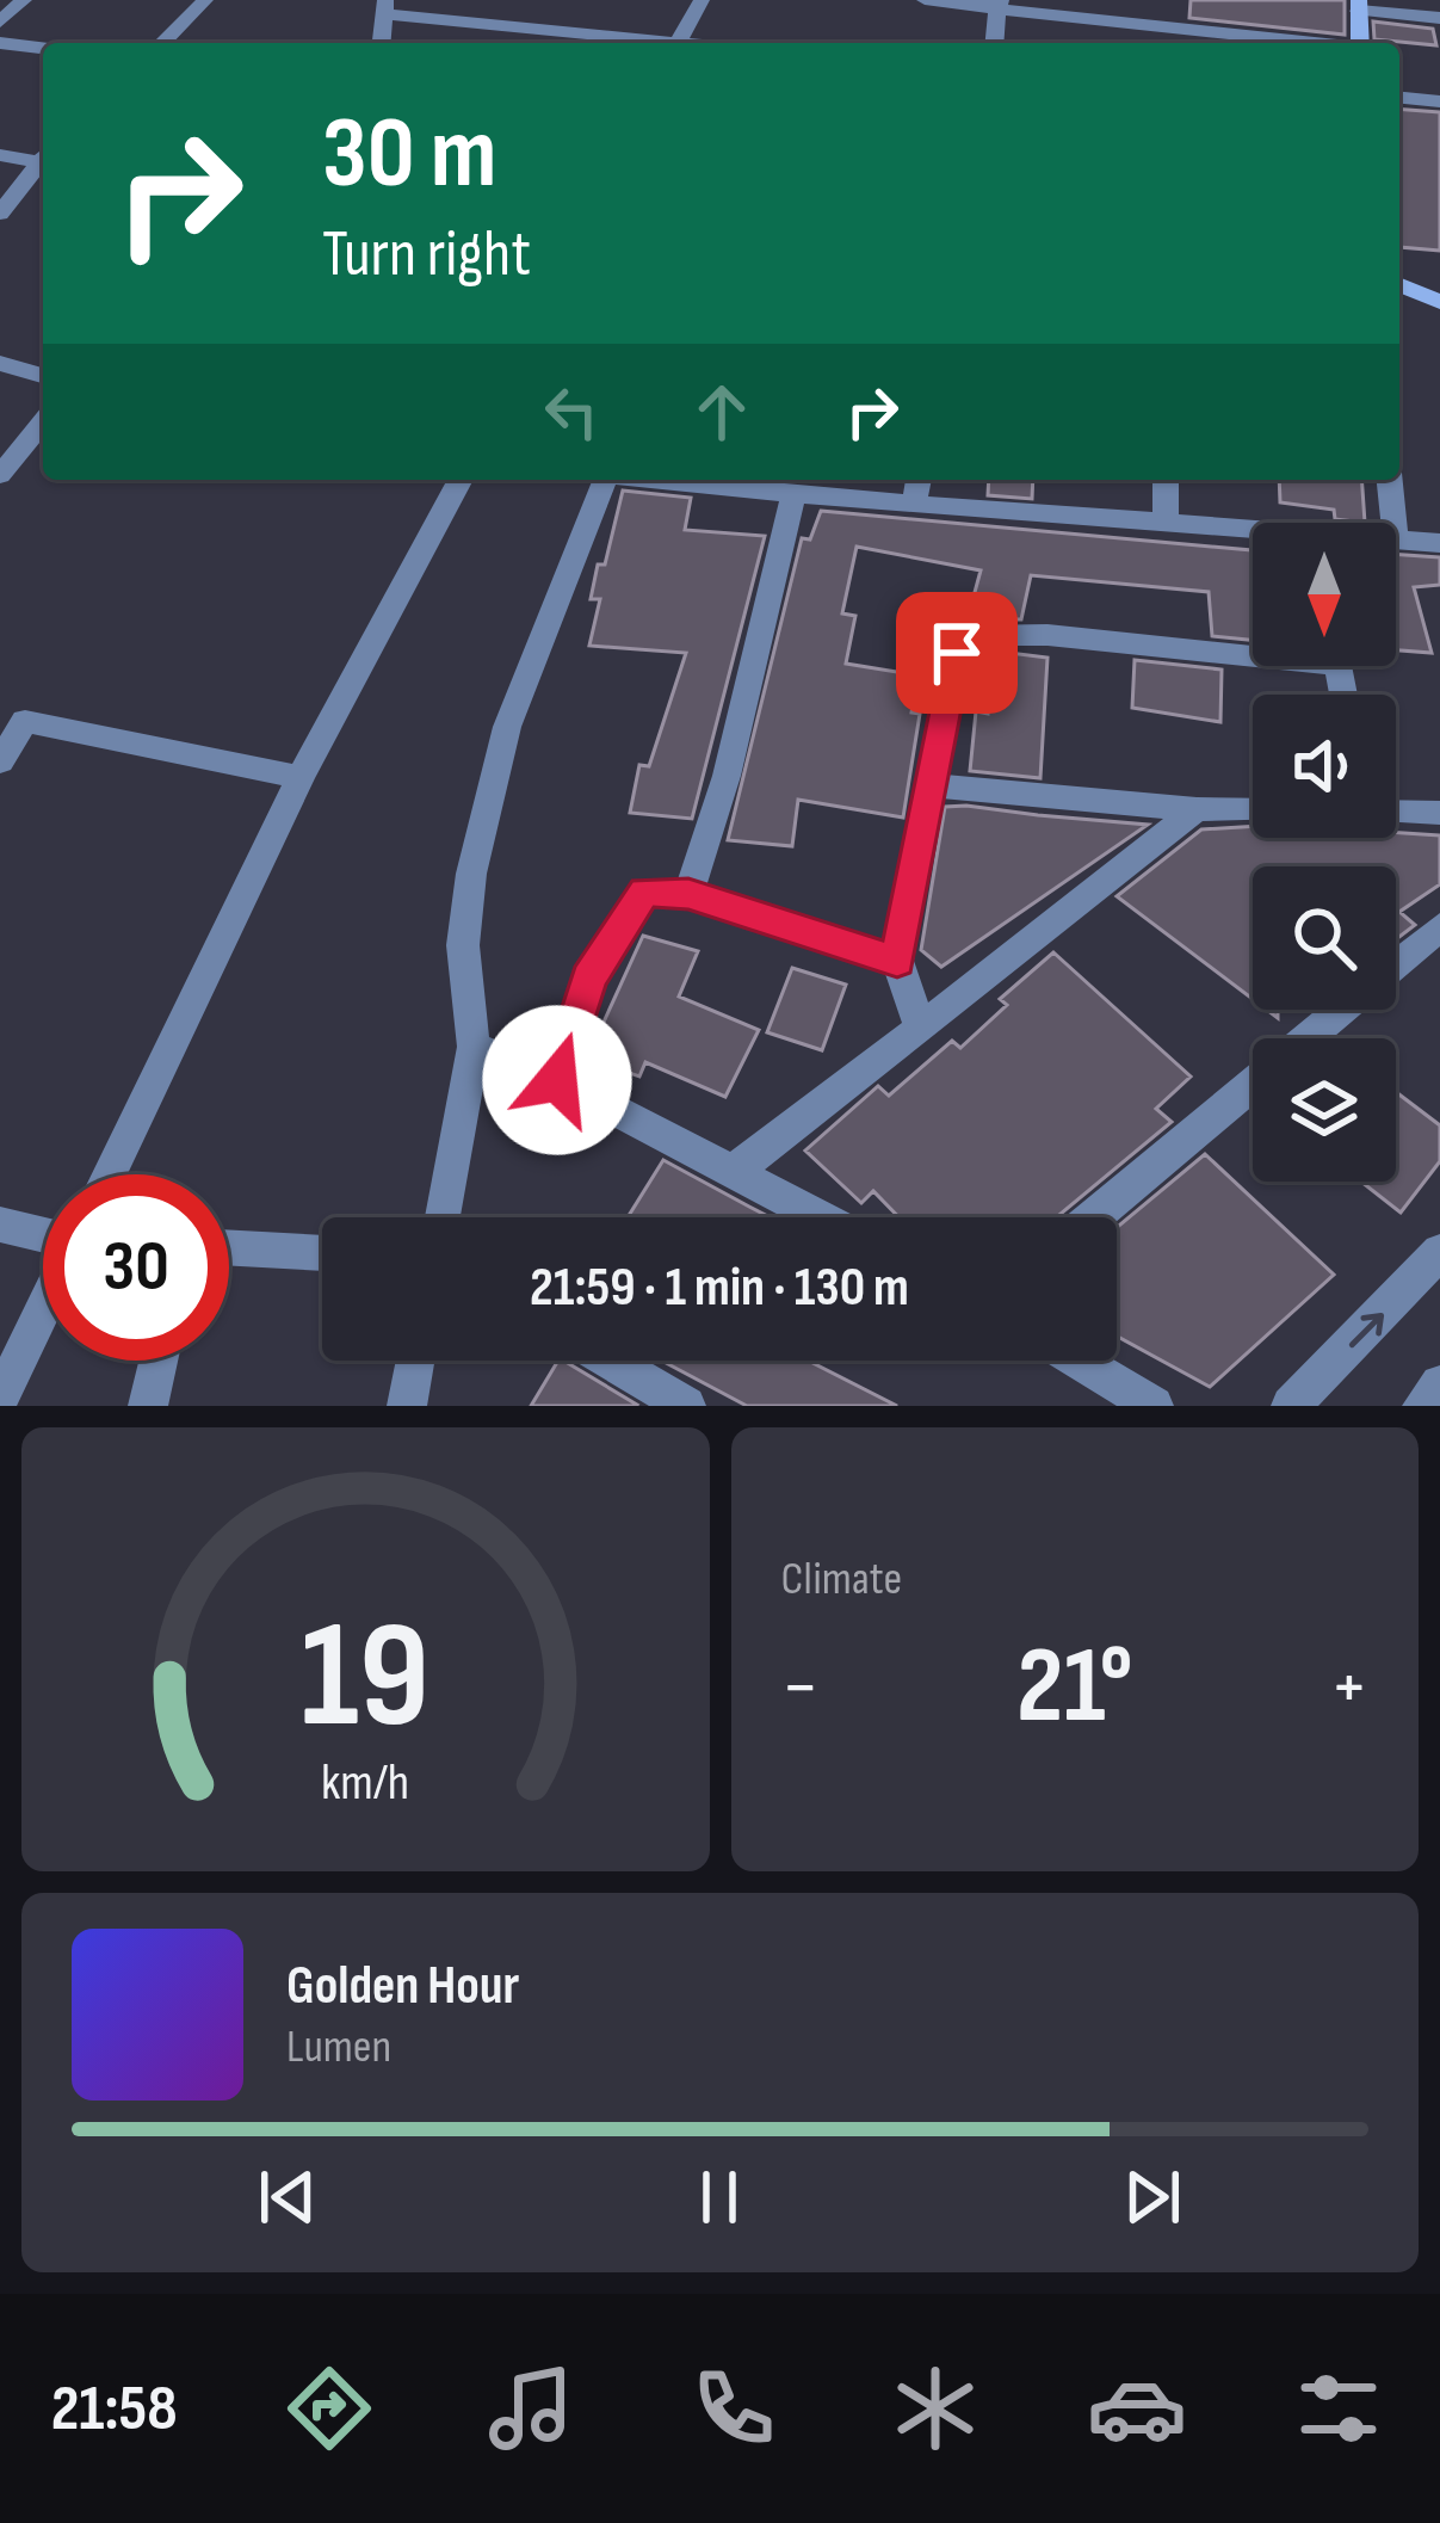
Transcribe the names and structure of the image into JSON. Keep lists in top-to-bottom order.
{
  "north": "bottom",
  "page": {
    "turn": ["30 m", "Turn right"],
    "limit": "30",
    "trip": "21:59 · 1 min · 130 m",
    "tile": "Climate",
    "heat": ["−", "21°", "+"],
    "song": ["Golden Hour", "Lumen"],
    "tabs": "21:58",
    "gauge": ["19", "km/h"]
  }
}
